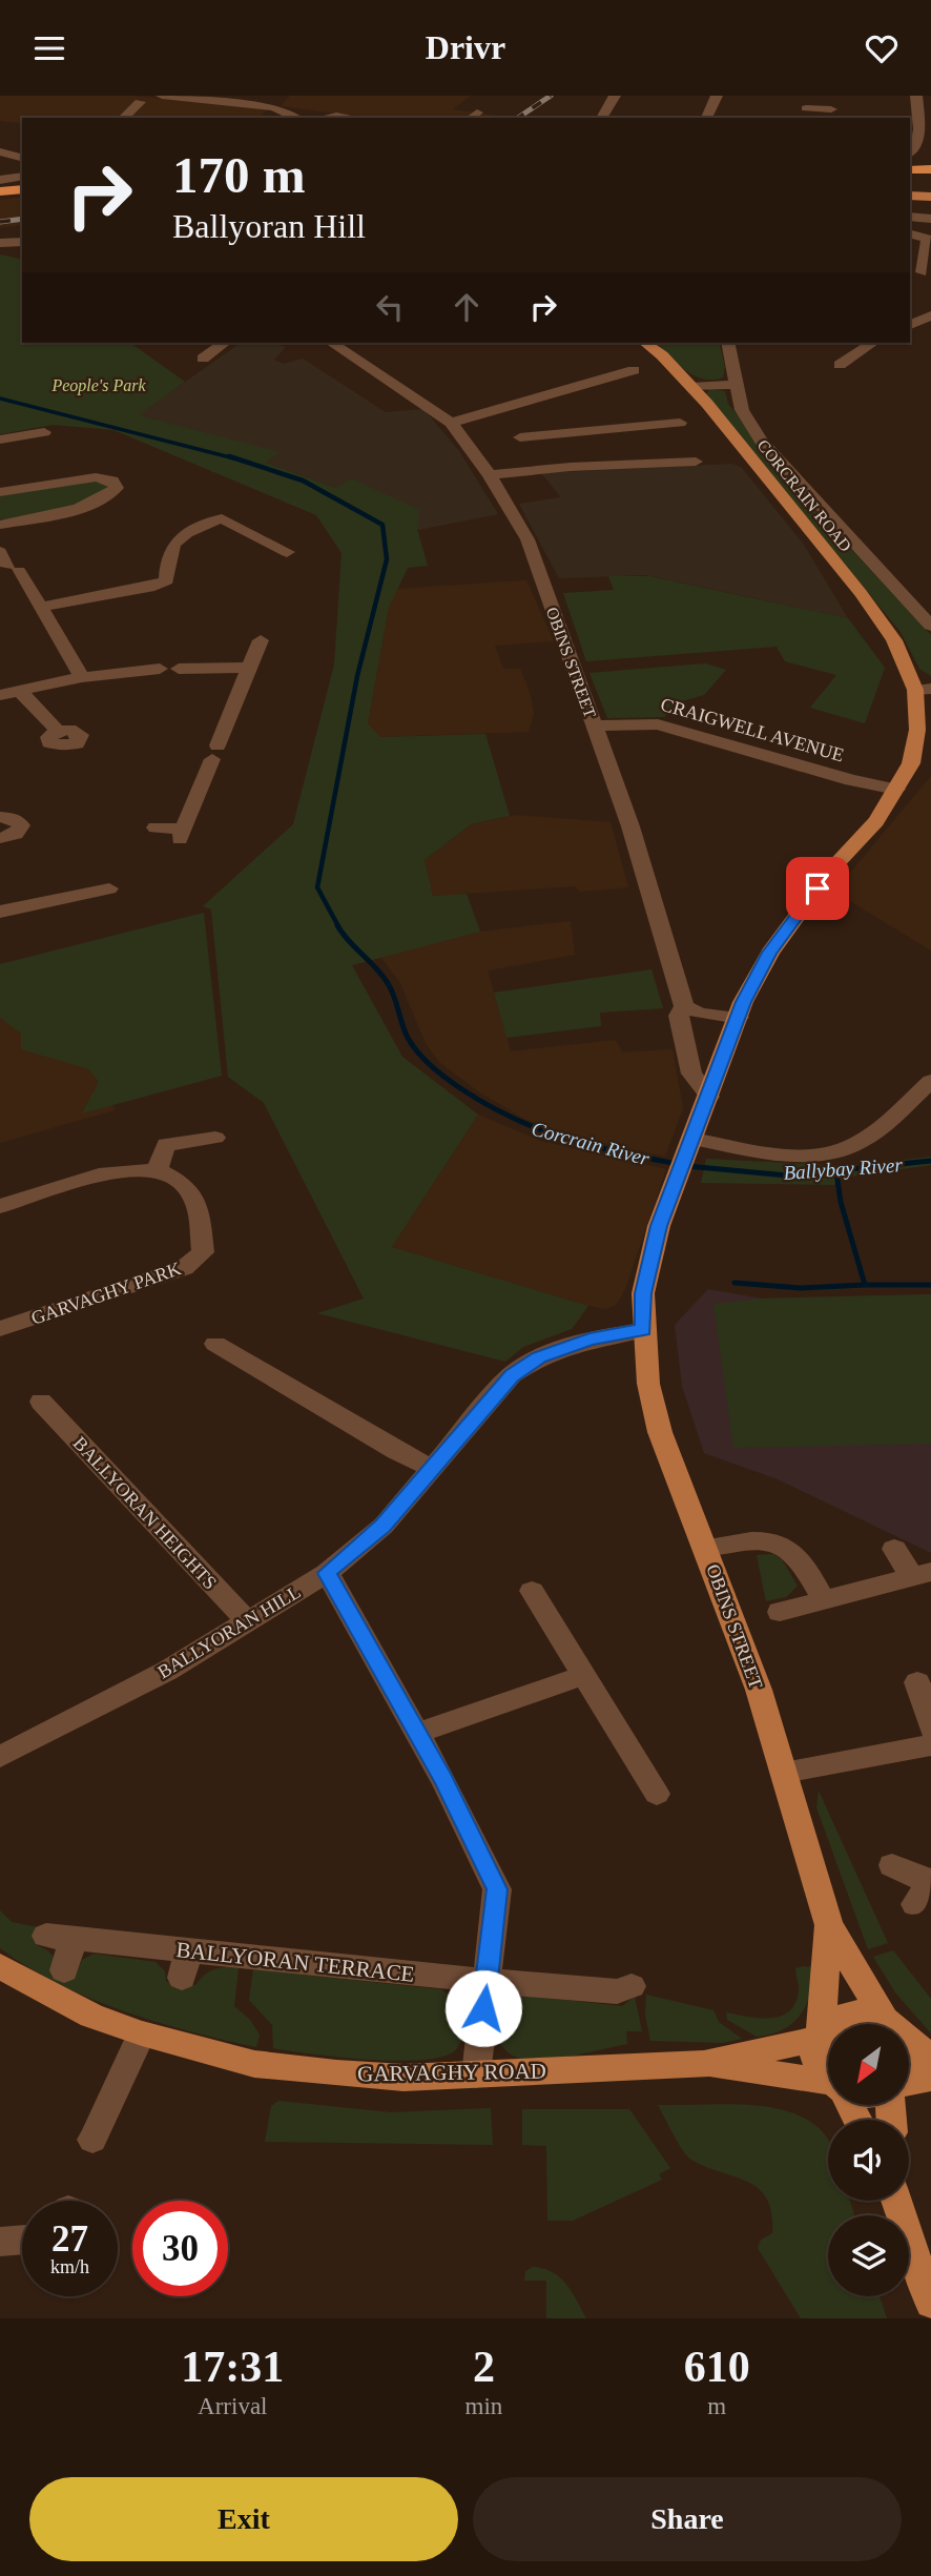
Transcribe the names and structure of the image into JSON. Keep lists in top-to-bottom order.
{
  "streets": {
    "main road": ["CORCRAIN ROAD", "OBINS STREET", "GARVAGHY ROAD"],
    "street": [
      "CRAIGWELL AVENUE",
      "GARVAGHY PARK",
      "BALLYORAN HEIGHTS",
      "BALLYORAN HILL",
      "BALLYORAN TERRACE"
    ]
  },
  "crossings": [
    ["CORCRAIN ROAD", "OBINS STREET"],
    ["OBINS STREET", "CRAIGWELL AVENUE"],
    ["OBINS STREET", "BALLYORAN HILL"],
    ["OBINS STREET", "GARVAGHY ROAD"],
    ["BALLYORAN HEIGHTS", "BALLYORAN HILL"]
  ],
  "water": ["Corcrain River", "Ballybay River"],
  "parks": ["People's Park"],
  "north": "bottom left",
  "page": {
    "header": "Drivr",
    "turn": ["170 m", "Ballyoran Hill"],
    "speed": "27 km/h",
    "limit": "30",
    "eta": [
      "17:31",
      "Arrival",
      "2",
      "min",
      "610",
      "m"
    ],
    "buttons": ["Exit", "Share"]
  }
}
